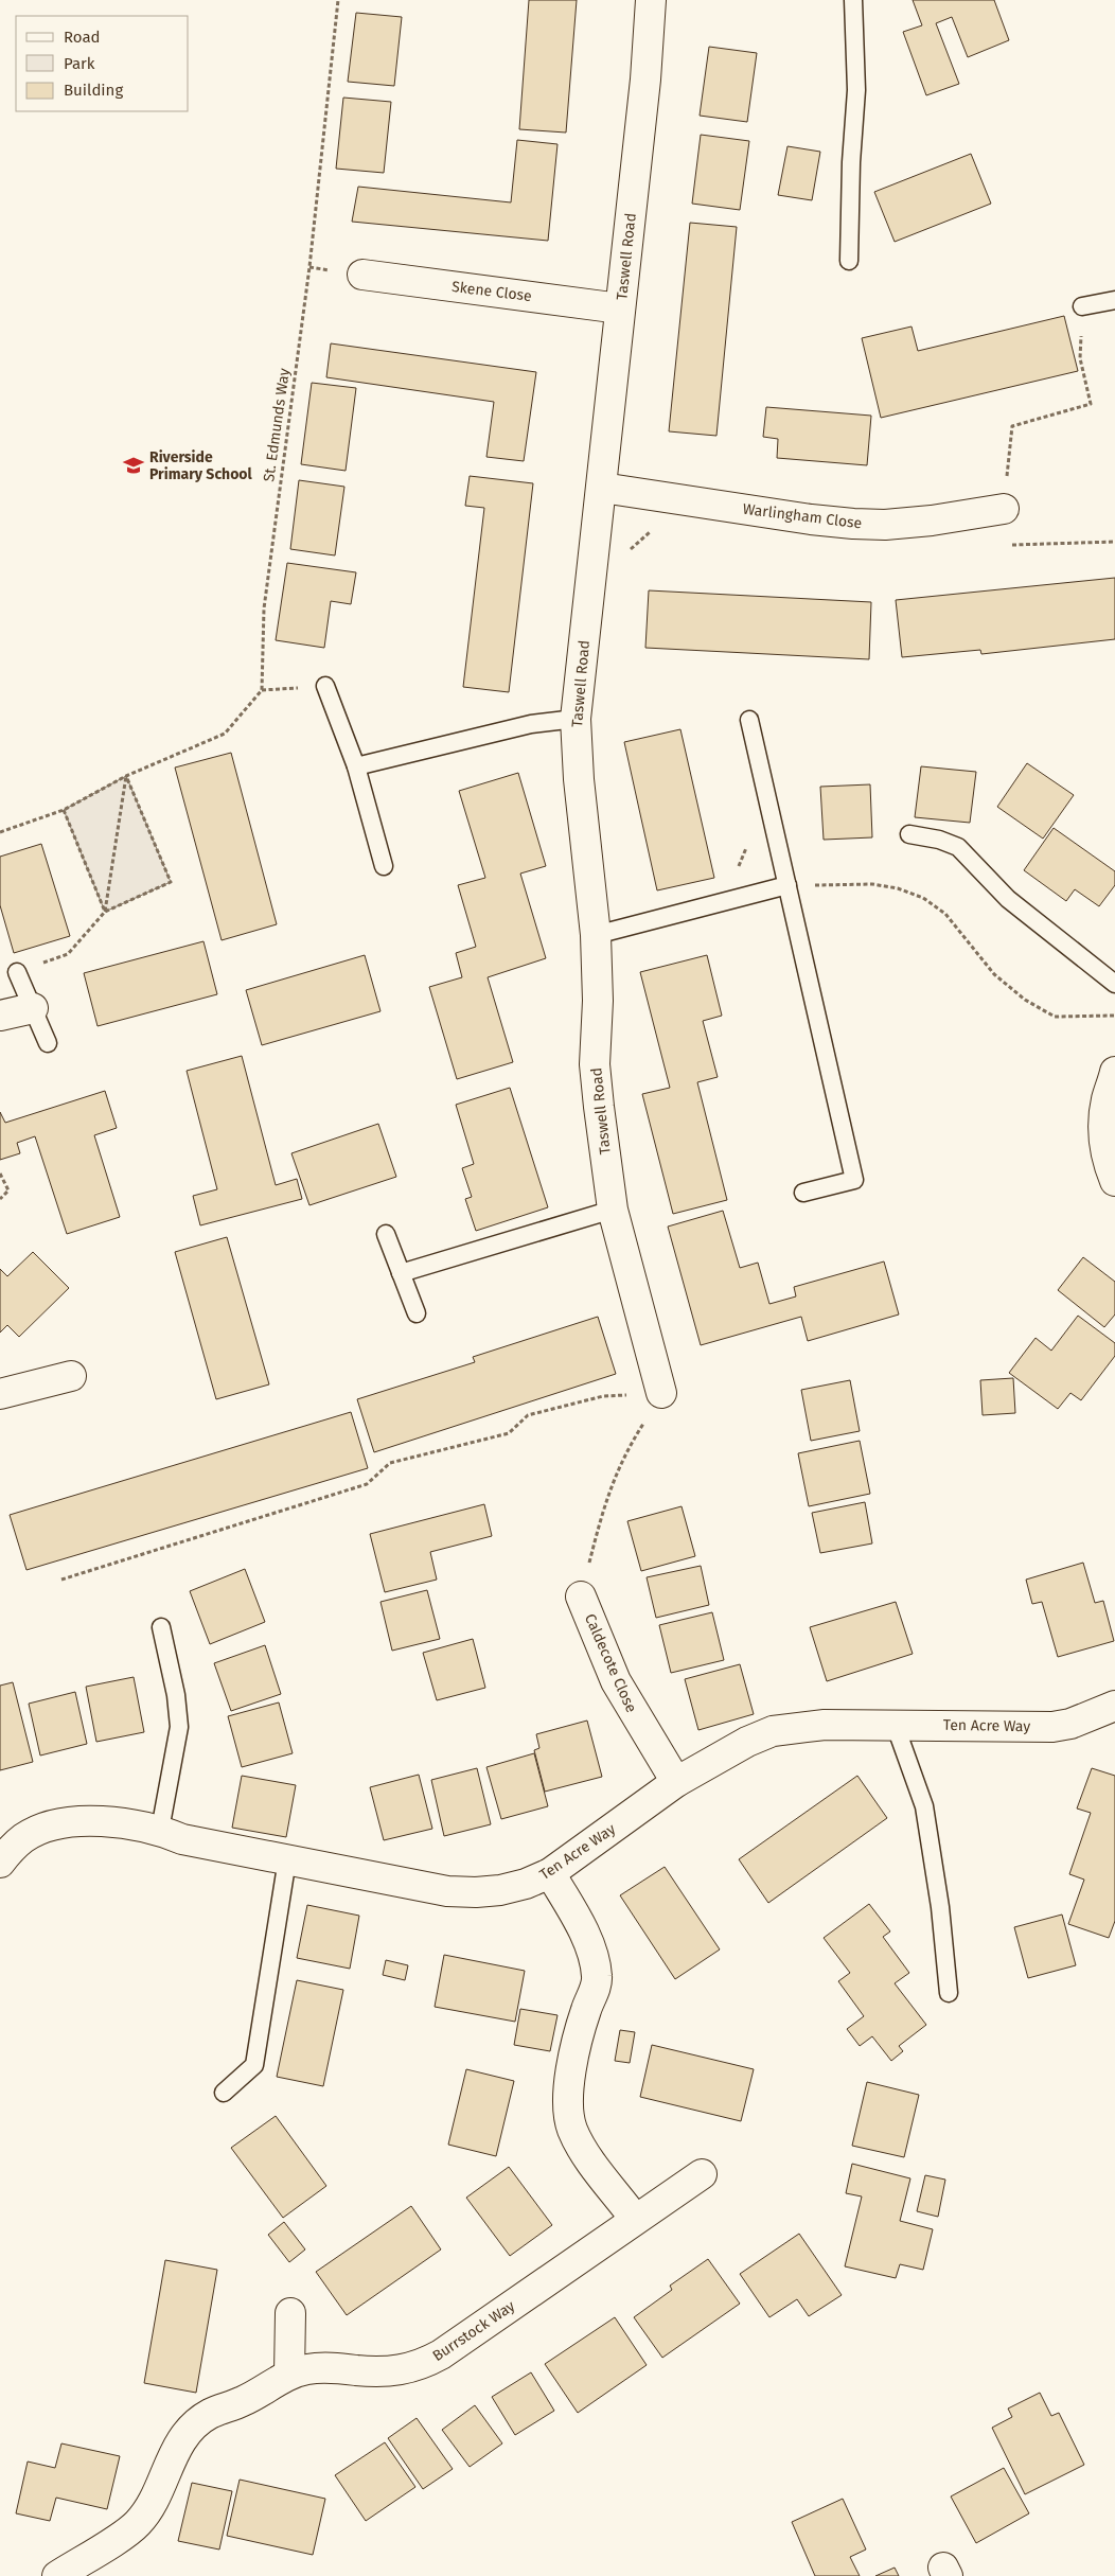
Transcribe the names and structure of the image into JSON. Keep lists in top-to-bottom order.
{
  "streets": {
    "street": [
      "Taswell Road",
      "Skene Close",
      "Warlingham Close",
      "Caldecote Close",
      "Ten Acre Way",
      "Burrstock Way"
    ],
    "path": ["St. Edmunds Way"]
  },
  "crossings": [
    ["Taswell Road", "Skene Close"],
    ["Taswell Road", "Warlingham Close"],
    ["Caldecote Close", "Ten Acre Way"]
  ],
  "places": {
    "school or university": ["Riverside Primary School"]
  },
  "legend": ["Road", "Park", "Building"]
}
